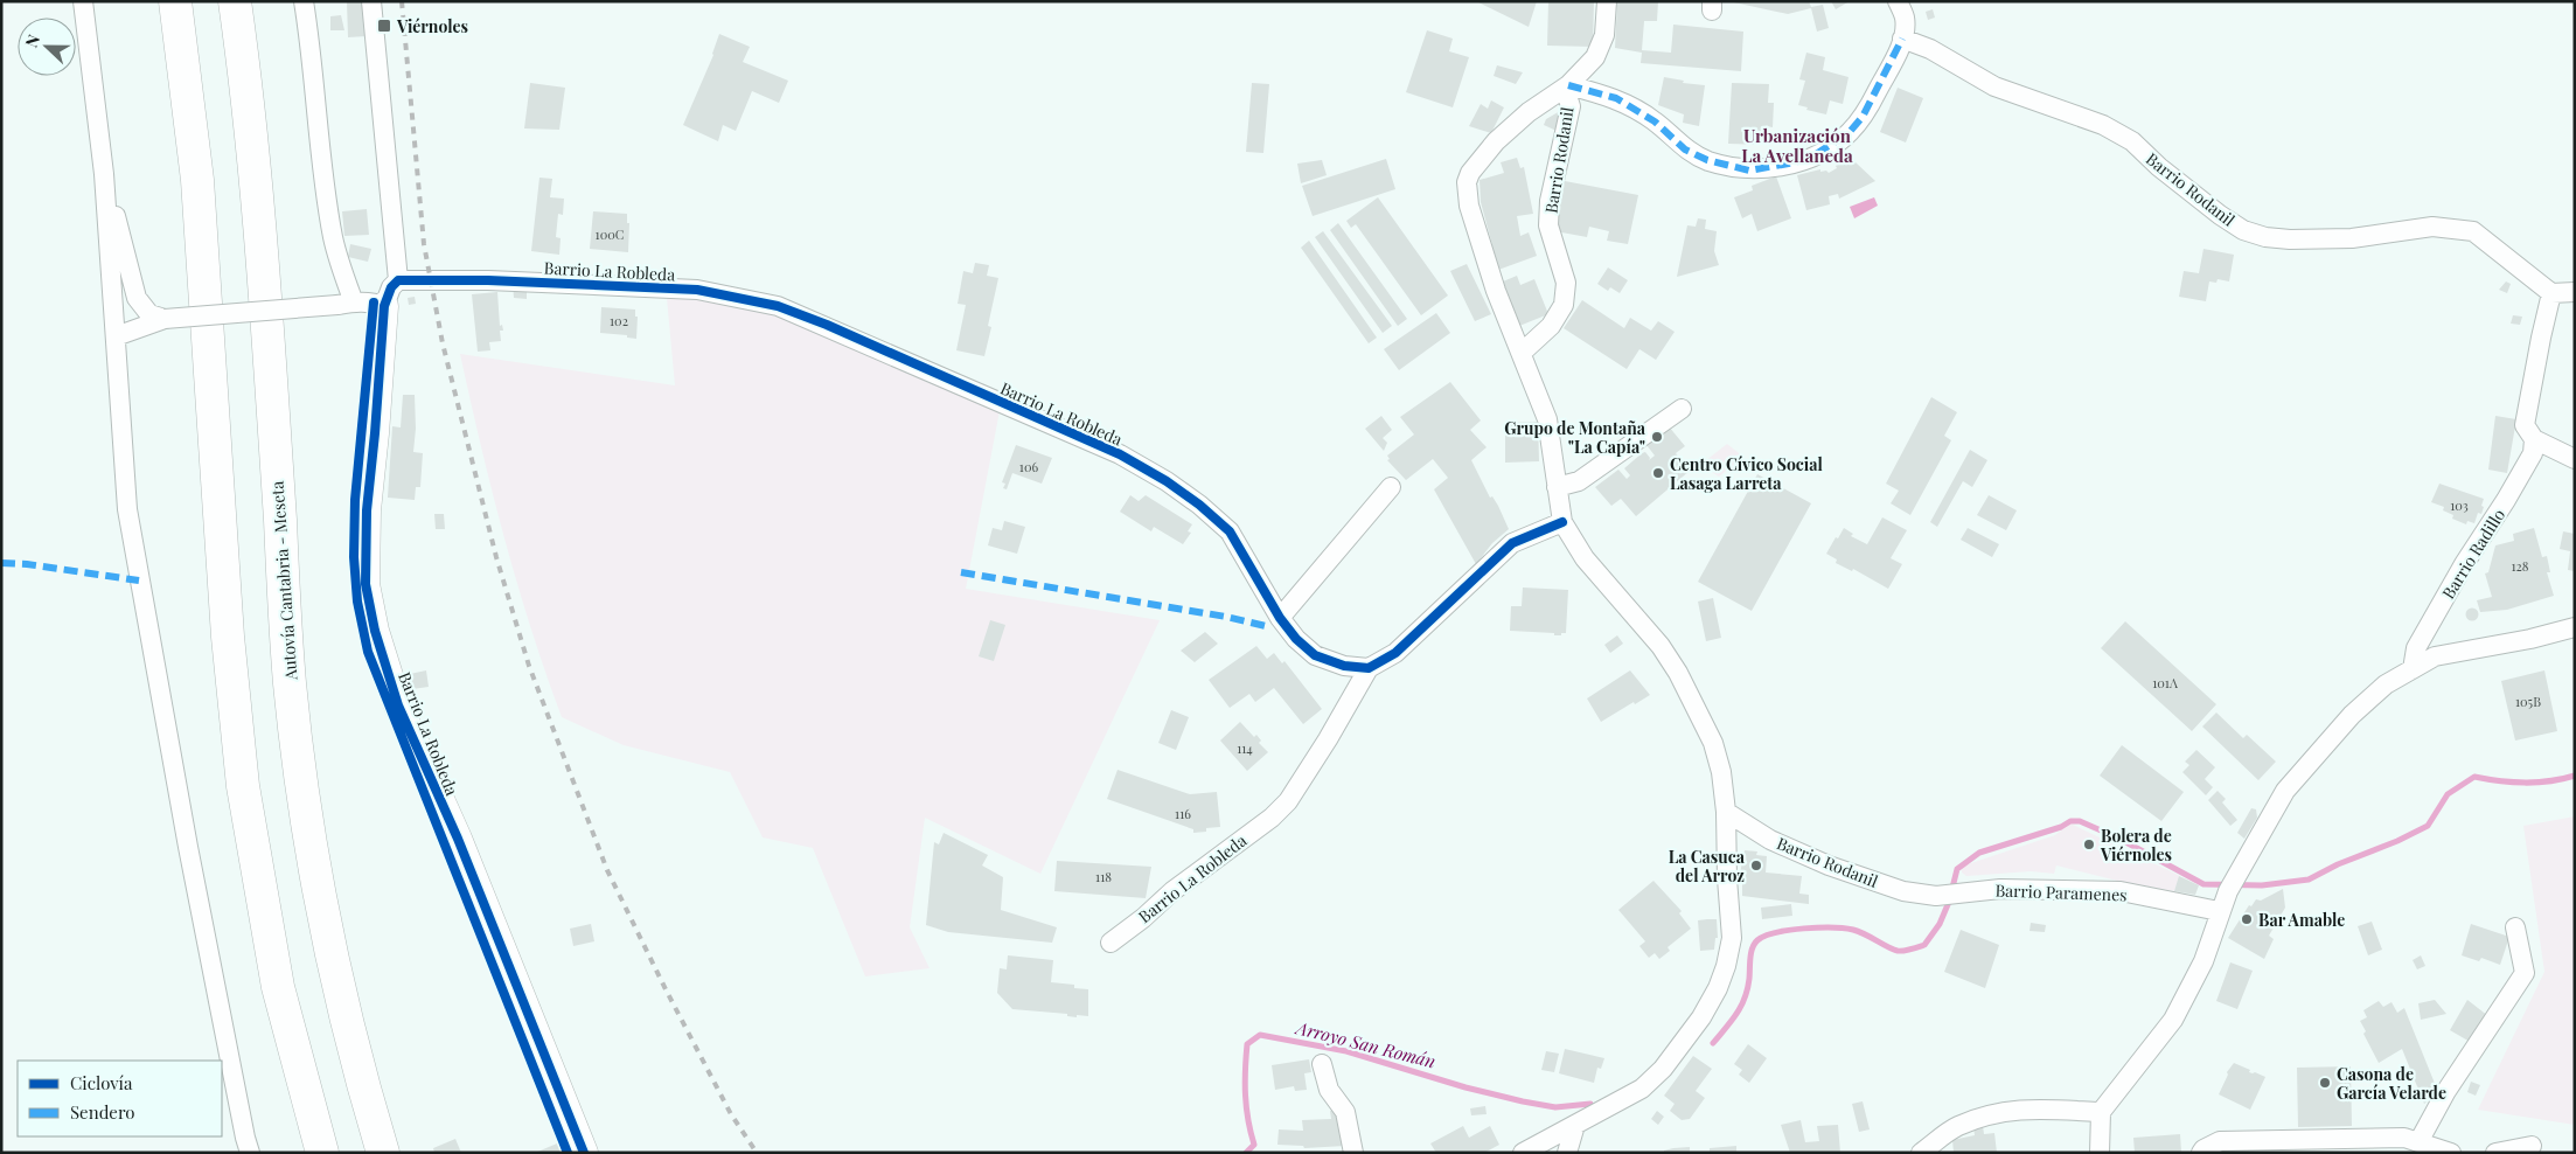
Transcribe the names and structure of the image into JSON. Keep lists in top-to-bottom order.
{
  "streets": {
    "highway": ["Autovía Cantabria - Meseta"],
    "street": [
      "Barrio Rodanil",
      "Barrio La Robleda",
      "Barrio Radillo",
      "Barrio Paramenes"
    ]
  },
  "crossings": [
    ["Barrio Rodanil", "Barrio Paramenes"]
  ],
  "districts": ["Urbanización La Avellaneda"],
  "water": ["Arroyo San Román"],
  "places": {
    "transit": ["Viérnoles"],
    "other": [
      "Grupo de Montaña \"La Capía\"",
      "Centro Cívico Social Lasaga Larreta",
      "Bolera de Viérnoles",
      "La Casuca del Arroz",
      "Bar Amable",
      "Casona de García Velarde"
    ]
  },
  "house_numbers": [
    "100C",
    "102",
    "106",
    "103",
    "128",
    "101A",
    "105B",
    "114",
    "116",
    "118"
  ],
  "legend": ["Ciclovía", "Sendero"],
  "north": "left"
}
